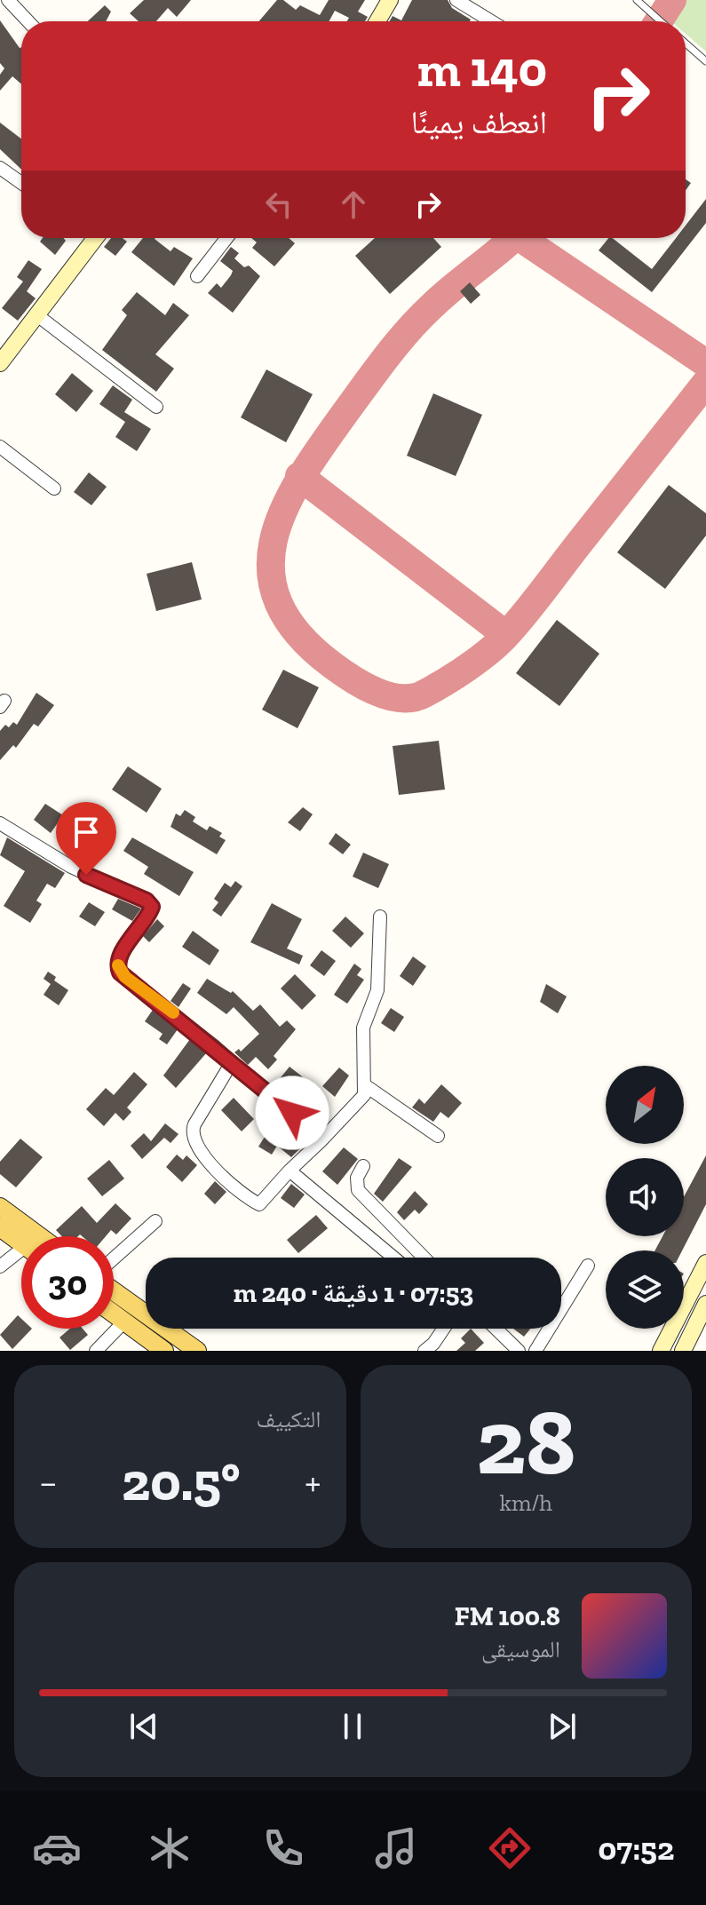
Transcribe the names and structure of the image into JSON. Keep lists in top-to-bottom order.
{
  "north": "top right",
  "page": {
    "turn": ["140 m", "انعطف يمينًا"],
    "limit": "30",
    "trip": "07:53 · 1 دقيقة · 240 m",
    "tile": [
      ["28", "km/h"],
      "التكييف"
    ],
    "heat": ["−", "20.5°", "+"],
    "song": ["100.8 FM", "الموسيقى"],
    "tabs": "07:52"
  }
}
